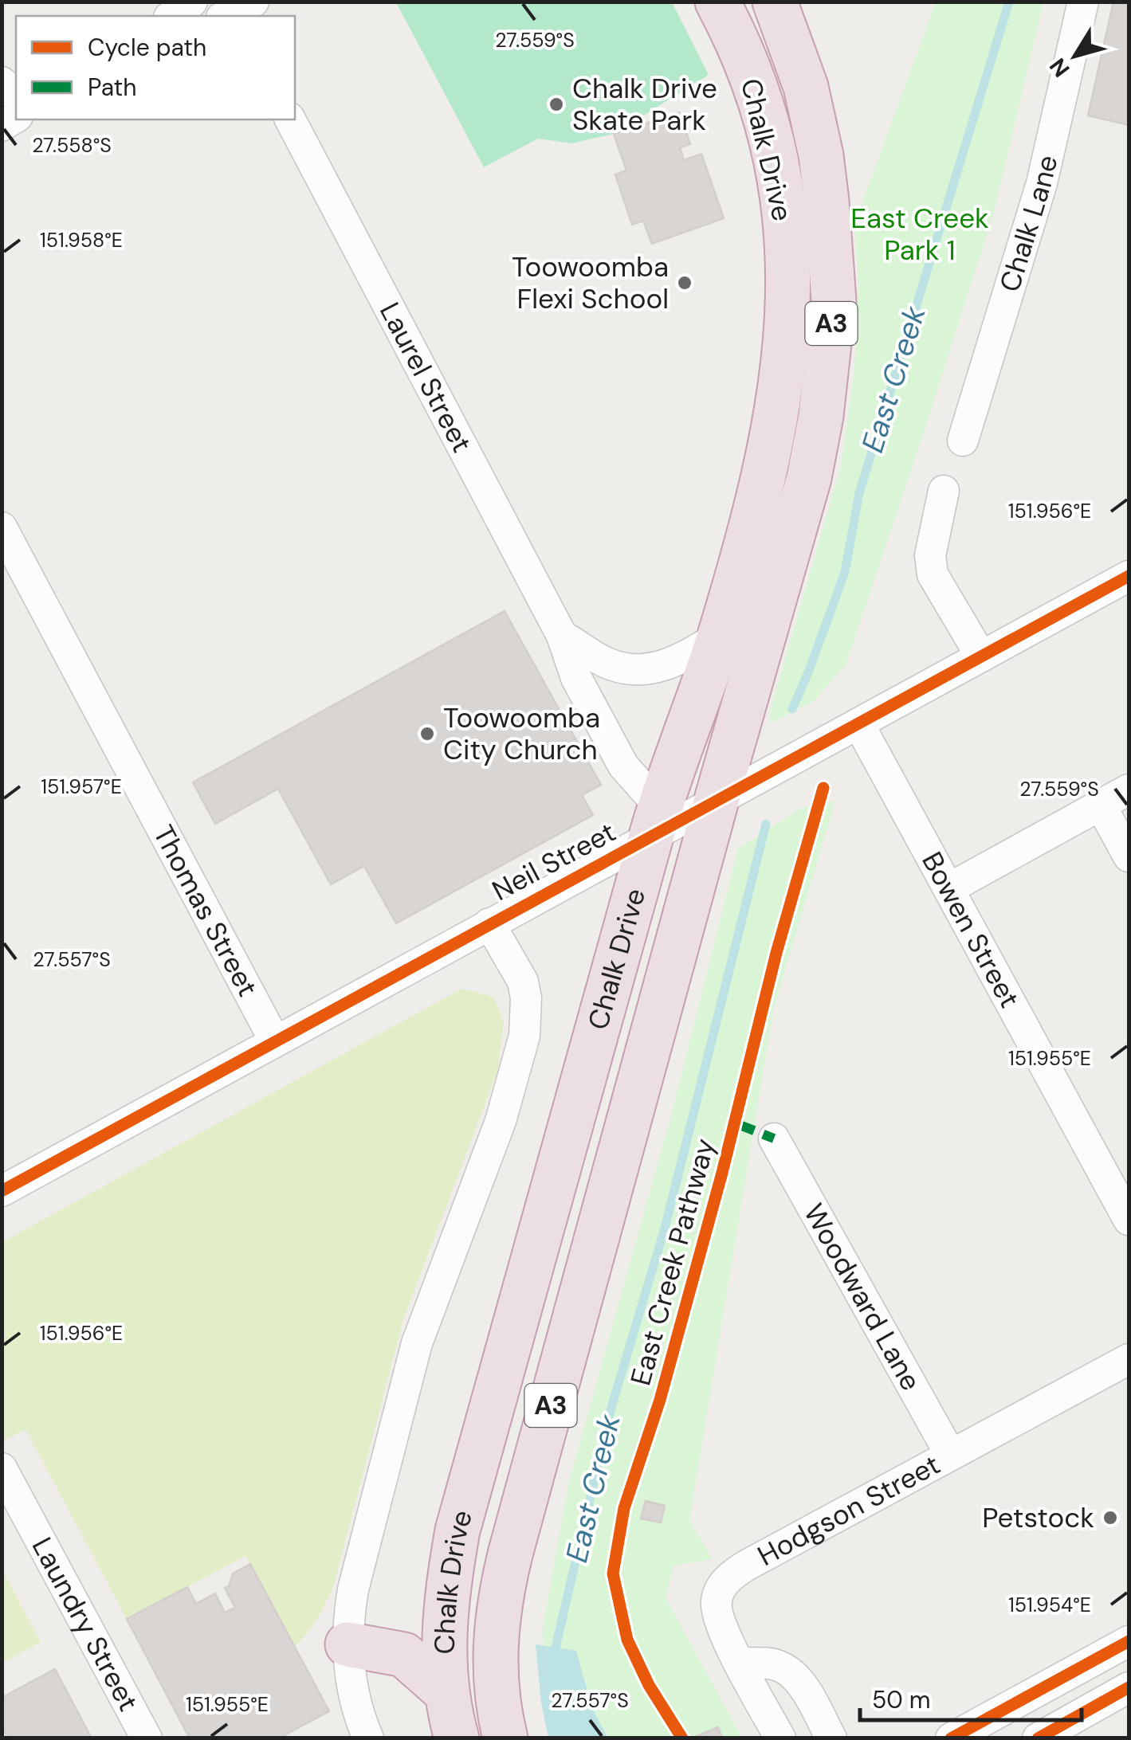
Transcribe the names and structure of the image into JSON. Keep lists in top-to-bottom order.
{
  "streets": {
    "highway": ["Chalk Drive", "A3"],
    "street": [
      "Chalk Lane",
      "Laurel Street",
      "Neil Street",
      "Thomas Street",
      "Bowen Street",
      "Woodward Lane",
      "Hodgson Street",
      "Laundry Street"
    ],
    "cycle path": ["East Creek Pathway"]
  },
  "crossings": [
    ["Chalk Drive", "Laurel Street"],
    ["Chalk Drive", "Neil Street"],
    ["Laurel Street", "Neil Street"],
    ["Neil Street", "Thomas Street"],
    ["Neil Street", "Bowen Street"],
    ["Woodward Lane", "Hodgson Street"]
  ],
  "water": ["East Creek"],
  "parks": ["East Creek Park 1"],
  "places": [
    "Chalk Drive Skate Park",
    "Toowoomba Flexi School",
    "Toowoomba City Church",
    "Petstock"
  ],
  "legend": ["Cycle path", "Path"],
  "scale_bar": "50 m",
  "north": "bottom left",
  "coordinates": [
    "27.559°S",
    "27.558°S",
    "151.958°E",
    "151.956°E",
    "151.957°E",
    "27.557°S",
    "151.955°E",
    "151.954°E"
  ]
}
